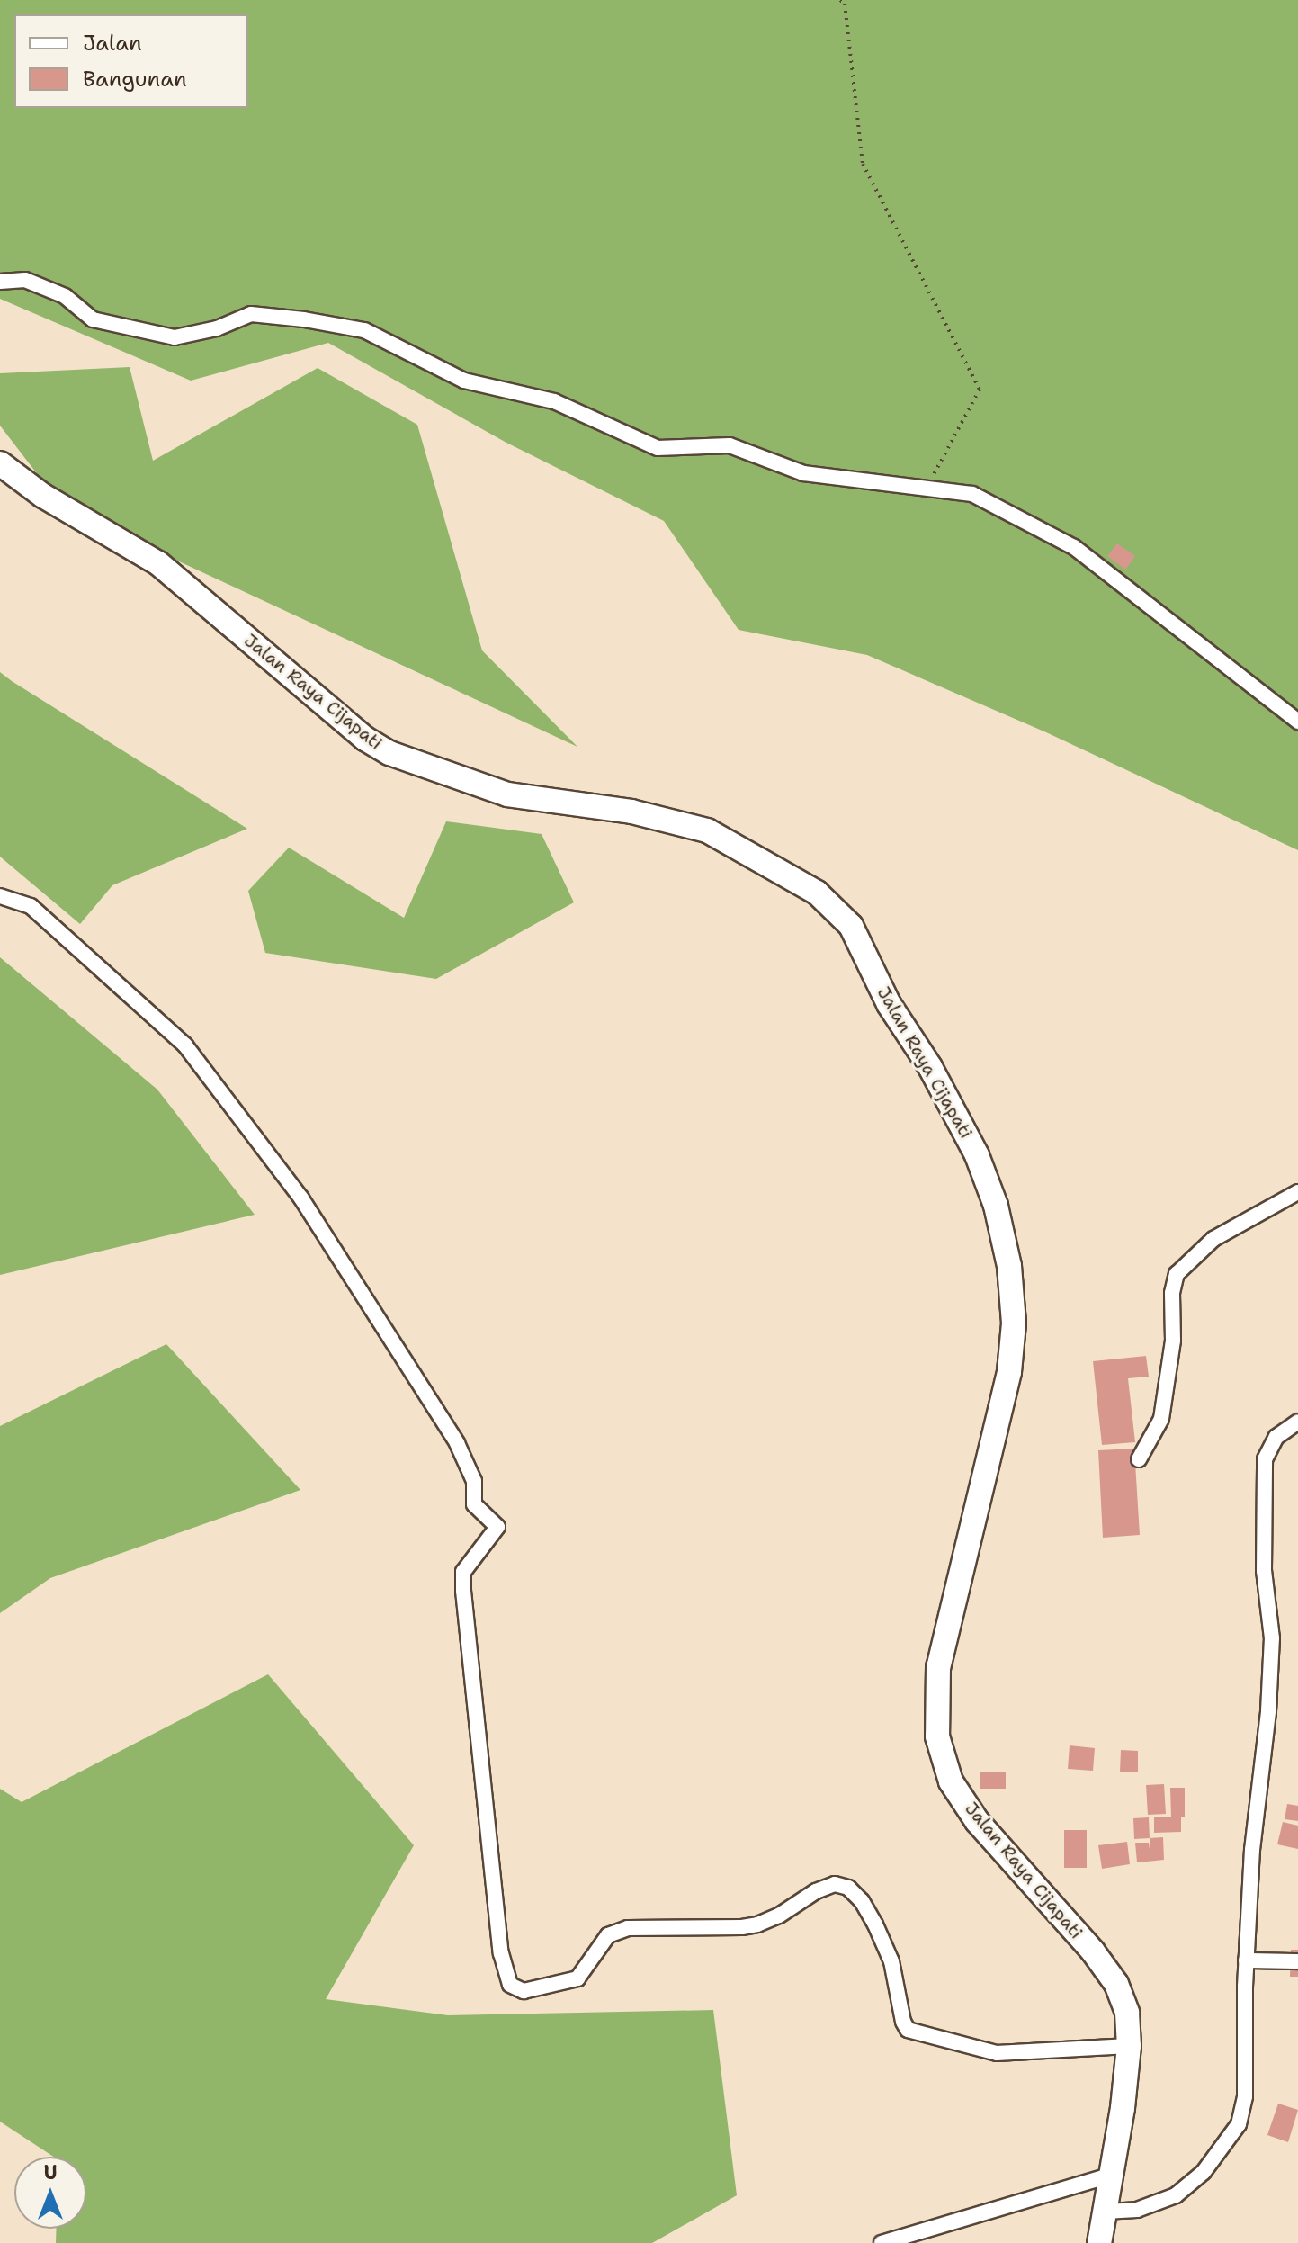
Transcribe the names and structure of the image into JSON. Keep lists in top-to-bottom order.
{
  "streets": {
    "main road": ["Jalan Raya Cijapati"]
  },
  "legend": ["Jalan", "Bangunan"],
  "north": "top"
}
